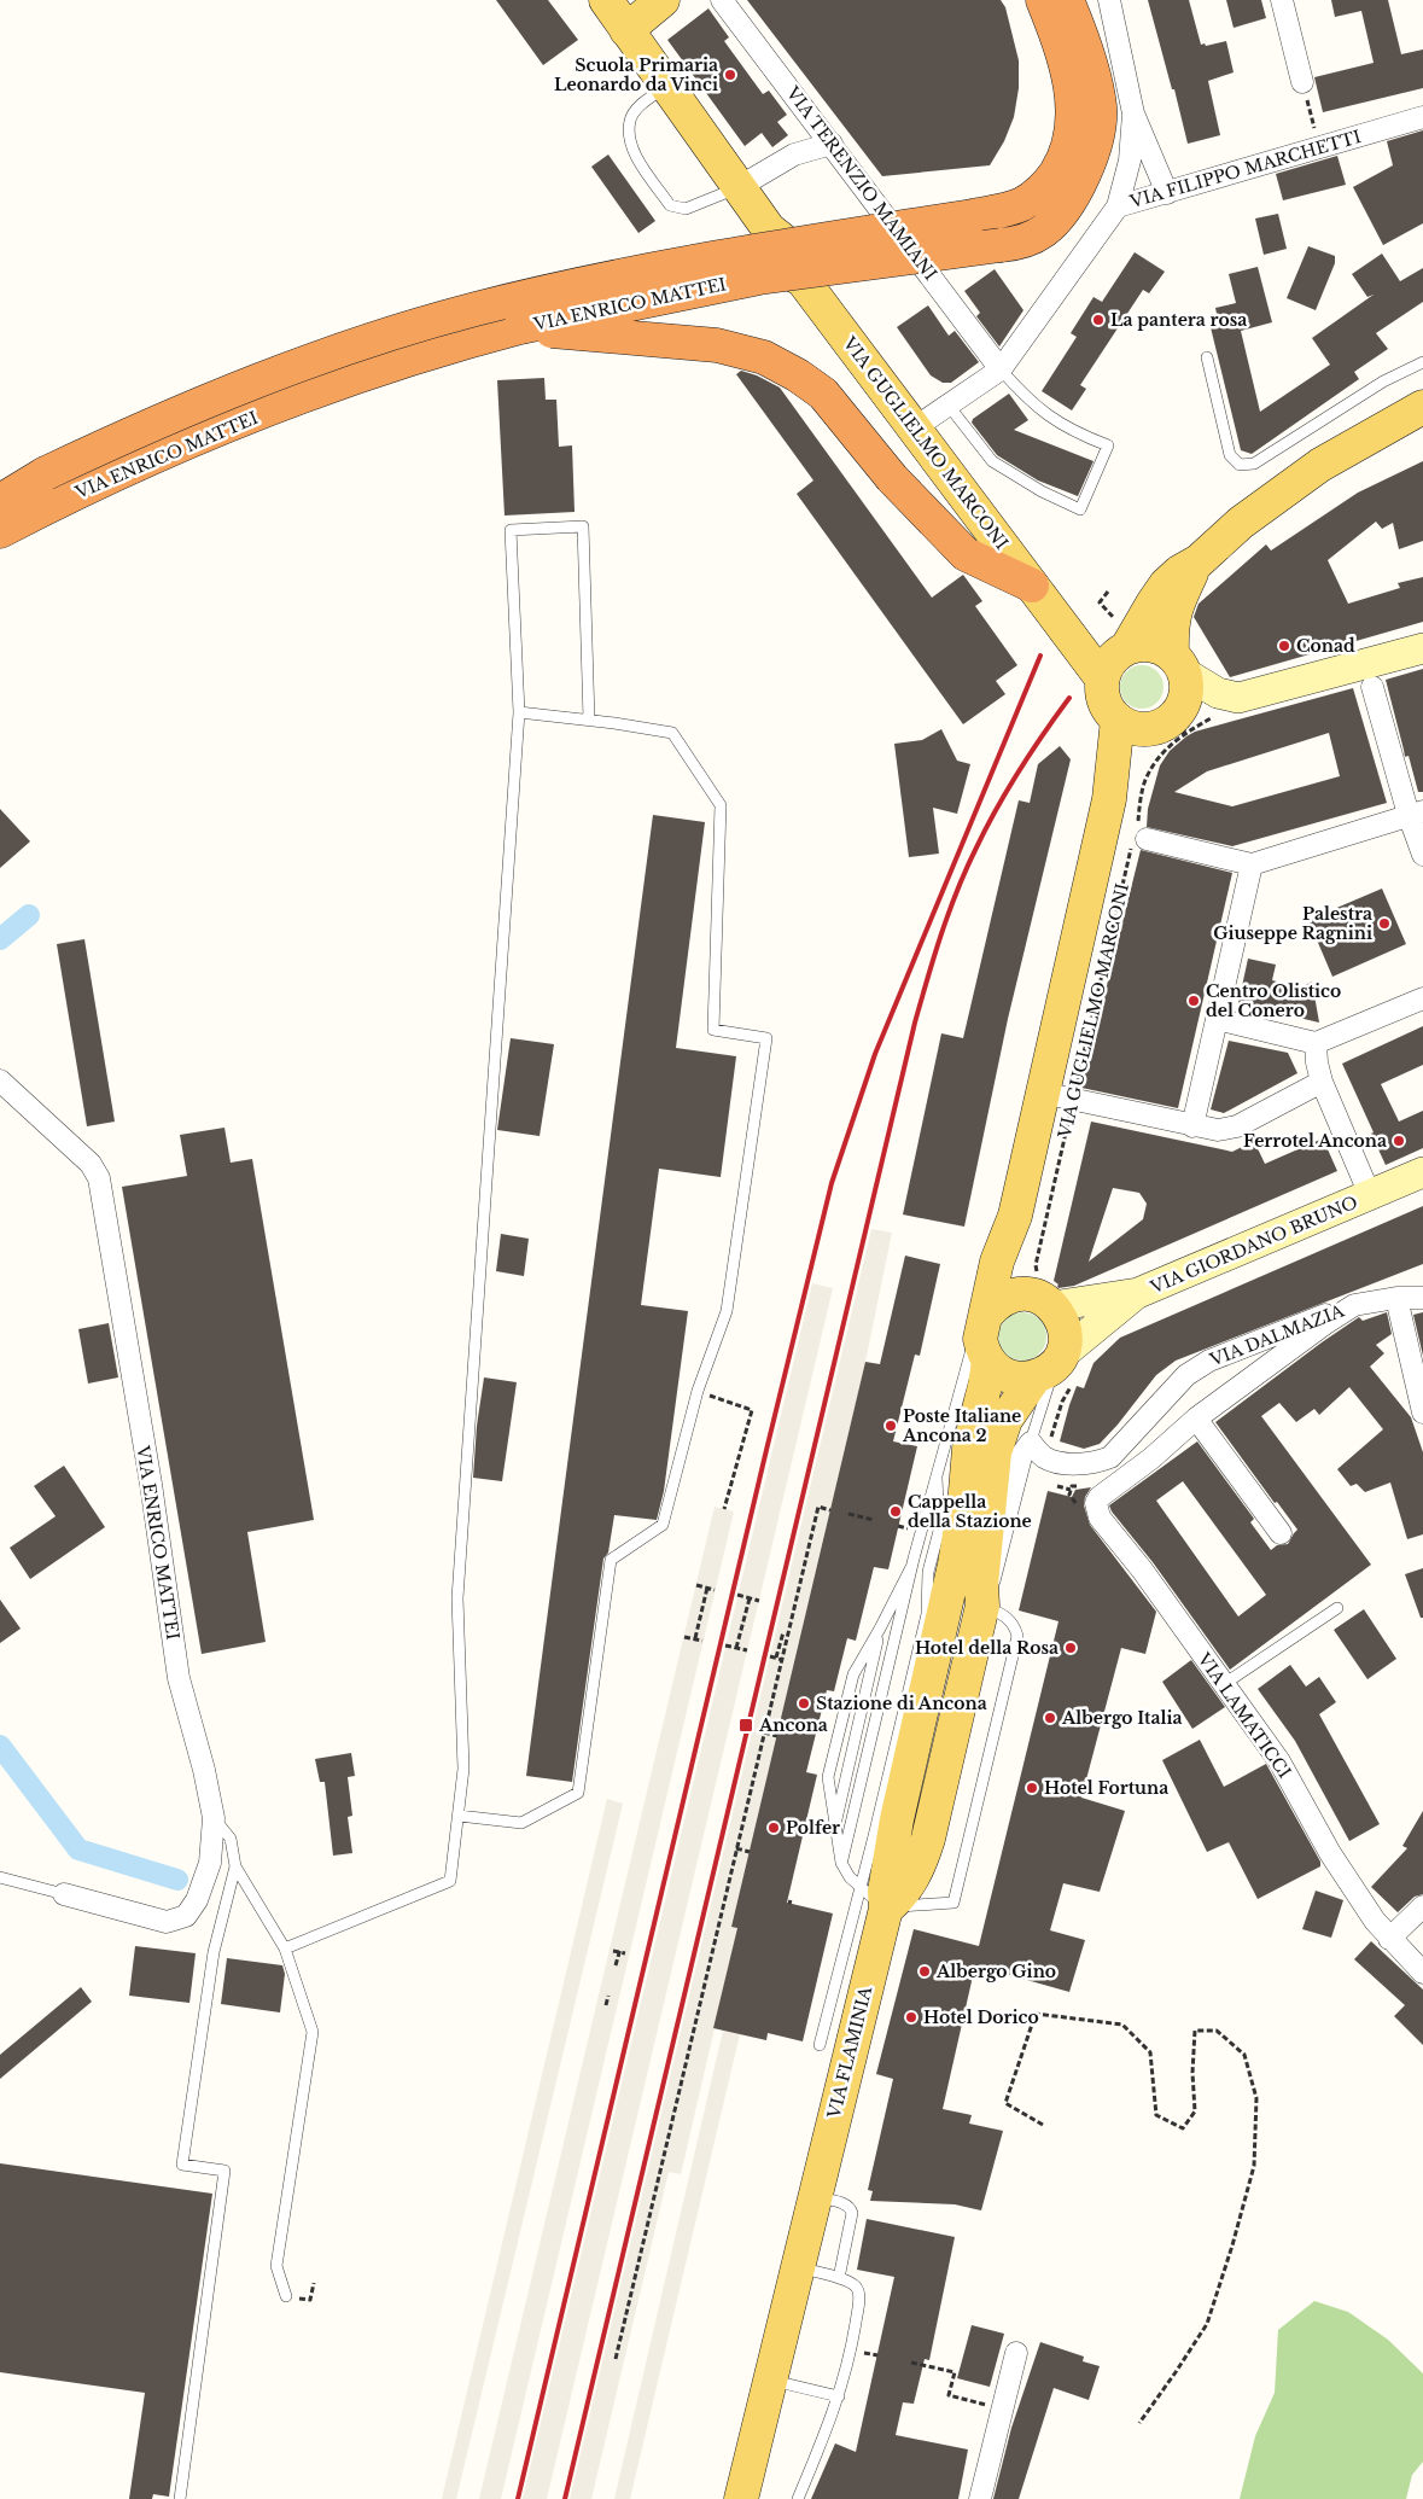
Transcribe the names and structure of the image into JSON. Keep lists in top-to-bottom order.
{
  "streets": {
    "highway": ["VIA ENRICO MATTEI"],
    "main road": ["VIA GUGLIELMO MARCONI", "VIA GIORDANO BRUNO", "VIA FLAMINIA"],
    "street": [
      "VIA FILIPPO MARCHETTI",
      "VIA TERENZIO MAMIANI",
      "VIA DALMAZIA",
      "VIA LAMATICCI"
    ]
  },
  "crossings": [
    ["VIA FILIPPO MARCHETTI", "VIA TERENZIO MAMIANI"],
    ["VIA FILIPPO MARCHETTI", "VIA GUGLIELMO MARCONI"],
    ["VIA GUGLIELMO MARCONI", "VIA GIORDANO BRUNO"],
    ["VIA GUGLIELMO MARCONI", "VIA DALMAZIA"],
    ["VIA GUGLIELMO MARCONI", "VIA FLAMINIA"],
    ["VIA DALMAZIA", "VIA LAMATICCI"]
  ],
  "places": {
    "other": [
      "Scuola Primaria Leonardo da Vinci",
      "La pantera rosa",
      "Conad",
      "Palestra Giuseppe Ragnini",
      "Centro Olistico del Conero",
      "Ferrotel Ancona",
      "Poste Italiane Ancona 2",
      "Cappella della Stazione",
      "Hotel della Rosa",
      "Stazione di Ancona",
      "Albergo Italia",
      "Hotel Fortuna",
      "Polfer",
      "Albergo Gino",
      "Hotel Dorico"
    ],
    "transit": ["Ancona"]
  }
}
